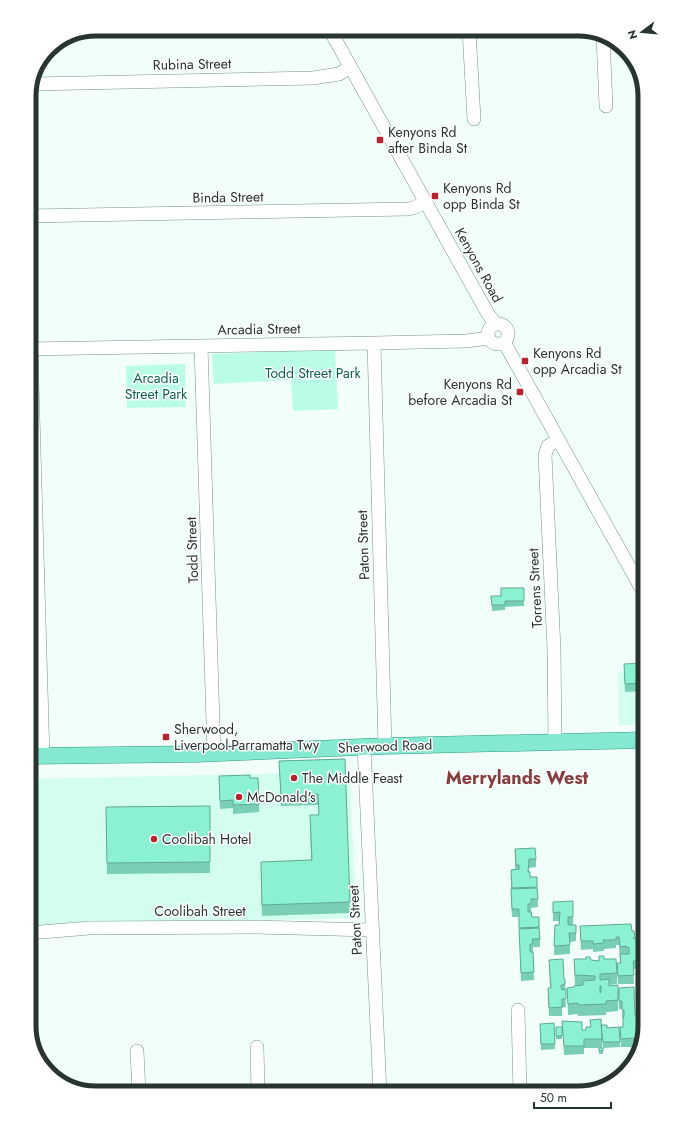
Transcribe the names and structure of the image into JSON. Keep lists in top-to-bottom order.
{
  "streets": {
    "main road": ["Sherwood Road"],
    "street": [
      "Rubina Street",
      "Binda Street",
      "Kenyons Road",
      "Arcadia Street",
      "Paton Street",
      "Todd Street",
      "Torrens Street",
      "Coolibah Street"
    ]
  },
  "crossings": [
    ["Rubina Street", "Kenyons Road"],
    ["Binda Street", "Kenyons Road"],
    ["Kenyons Road", "Arcadia Street"],
    ["Arcadia Street", "Paton Street"],
    ["Arcadia Street", "Todd Street"],
    ["Paton Street", "Sherwood Road"],
    ["Paton Street", "Coolibah Street"],
    ["Todd Street", "Sherwood Road"],
    ["Torrens Street", "Sherwood Road"]
  ],
  "districts": ["Merrylands West"],
  "parks": ["Todd Street Park", "Arcadia Street Park"],
  "places": {
    "transit": [
      "Kenyons Rd after Binda St",
      "Kenyons Rd opp Binda St",
      "Kenyons Rd opp Arcadia St",
      "Kenyons Rd before Arcadia St",
      "Sherwood, Liverpool-Parramatta Twy"
    ],
    "other": ["The Middle Feast", "McDonald's", "Coolibah Hotel"]
  },
  "scale_bar": "50 m",
  "north": "left"
}
